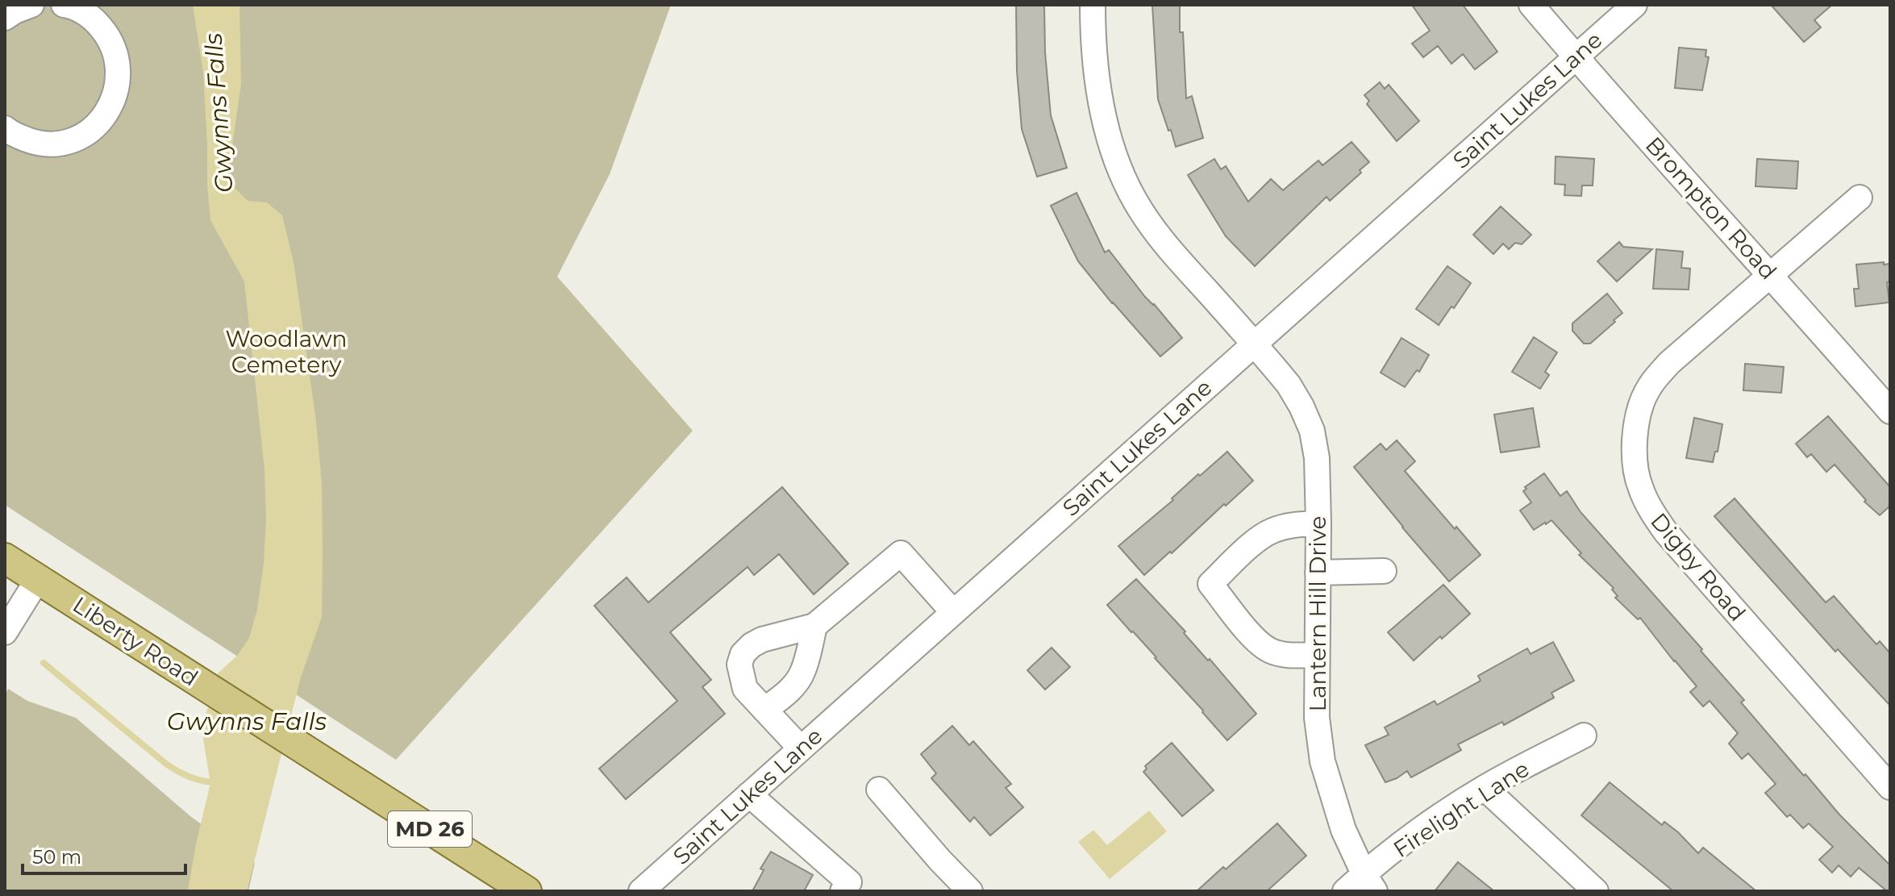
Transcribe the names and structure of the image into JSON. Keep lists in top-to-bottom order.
{
  "streets": {
    "main road": ["Liberty Road", "MD 26"],
    "street": [
      "Saint Lukes Lane",
      "Brompton Road",
      "Digby Road",
      "Lantern Hill Drive",
      "Firelight Lane"
    ]
  },
  "crossings": [
    ["Saint Lukes Lane", "Brompton Road"],
    ["Saint Lukes Lane", "Lantern Hill Drive"],
    ["Brompton Road", "Digby Road"],
    ["Lantern Hill Drive", "Firelight Lane"]
  ],
  "water": ["Gwynns Falls"],
  "parks": ["Woodlawn Cemetery"],
  "scale_bar": "50 m"
}
